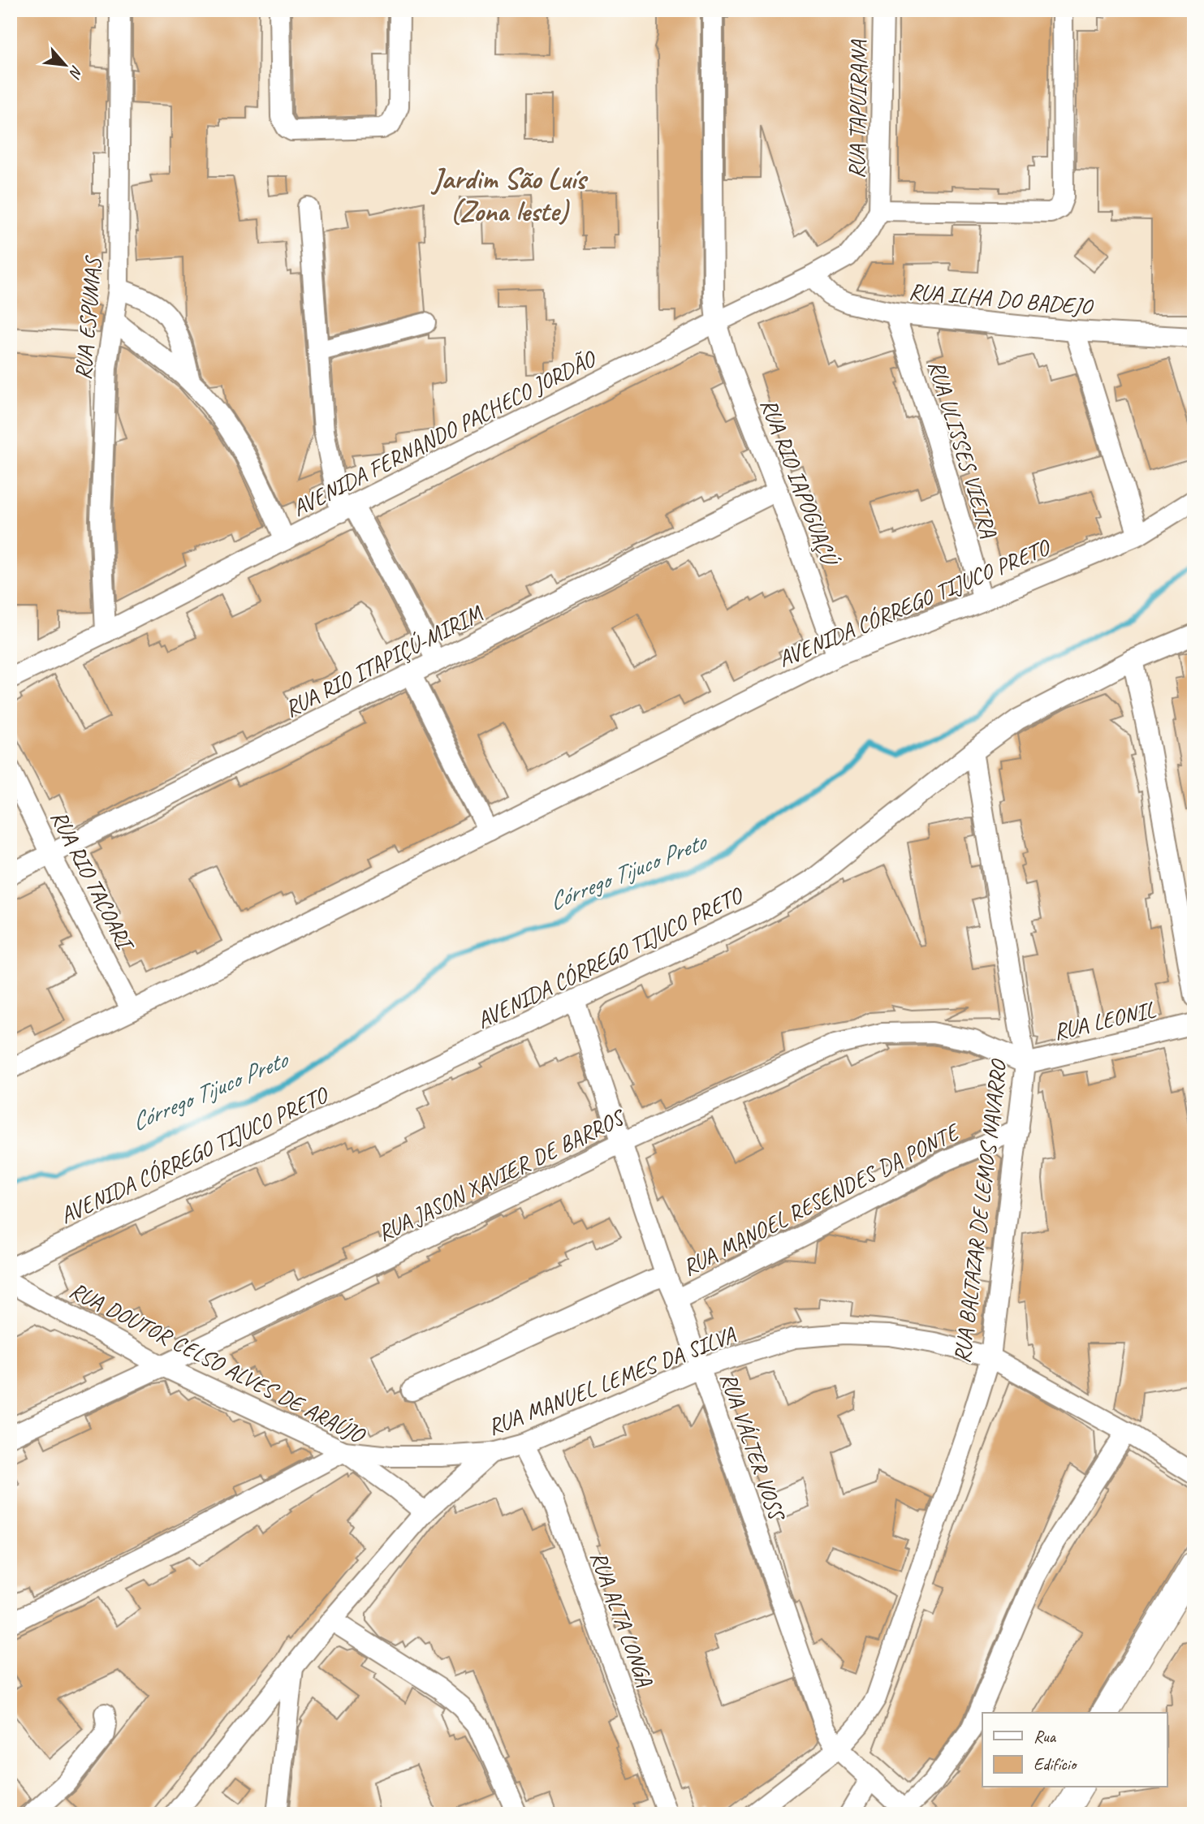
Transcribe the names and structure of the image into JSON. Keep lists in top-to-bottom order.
{
  "streets": {
    "street": [
      "RUA TAPUIRANA",
      "RUA ILHA DO BADEJO",
      "RUA ESPUMAS",
      "AVENIDA FERNANDO PACHECO JORDÃO",
      "RUA ULISSES VIEIRA",
      "RUA RIO IAPOGUAÇÚ",
      "AVENIDA CÓRREGO TIJUCO PRETO",
      "RUA RIO ITAPIÇÚ-MIRIM",
      "RUA RIO TACOARI",
      "RUA LEONIL",
      "RUA JASON XAVIER DE BARROS",
      "RUA MANOEL RESENDES DA PONTE",
      "RUA BALTAZAR DE LEMOS NAVARRO",
      "RUA DOUTOR CELSO ALVES DE ARAÚJO",
      "RUA MANUEL LEMES DA SILVA",
      "RUA VÁLTER VOSS",
      "RUA ALTA LONGA"
    ]
  },
  "crossings": [
    ["RUA TAPUIRANA", "AVENIDA FERNANDO PACHECO JORDÃO"],
    ["RUA ILHA DO BADEJO", "AVENIDA FERNANDO PACHECO JORDÃO"],
    ["RUA ILHA DO BADEJO", "RUA ULISSES VIEIRA"],
    ["RUA ESPUMAS", "AVENIDA FERNANDO PACHECO JORDÃO"],
    ["AVENIDA FERNANDO PACHECO JORDÃO", "RUA RIO IAPOGUAÇÚ"],
    ["RUA ULISSES VIEIRA", "AVENIDA CÓRREGO TIJUCO PRETO"],
    ["RUA RIO IAPOGUAÇÚ", "AVENIDA CÓRREGO TIJUCO PRETO"],
    ["RUA RIO IAPOGUAÇÚ", "RUA RIO ITAPIÇÚ-MIRIM"],
    ["AVENIDA CÓRREGO TIJUCO PRETO", "RUA RIO TACOARI"],
    ["AVENIDA CÓRREGO TIJUCO PRETO", "RUA BALTAZAR DE LEMOS NAVARRO"],
    ["AVENIDA CÓRREGO TIJUCO PRETO", "RUA VÁLTER VOSS"],
    ["RUA RIO ITAPIÇÚ-MIRIM", "RUA RIO TACOARI"],
    ["RUA LEONIL", "RUA JASON XAVIER DE BARROS"],
    ["RUA LEONIL", "RUA BALTAZAR DE LEMOS NAVARRO"],
    ["RUA JASON XAVIER DE BARROS", "RUA BALTAZAR DE LEMOS NAVARRO"],
    ["RUA JASON XAVIER DE BARROS", "RUA DOUTOR CELSO ALVES DE ARAÚJO"],
    ["RUA JASON XAVIER DE BARROS", "RUA VÁLTER VOSS"],
    ["RUA MANOEL RESENDES DA PONTE", "RUA BALTAZAR DE LEMOS NAVARRO"],
    ["RUA MANOEL RESENDES DA PONTE", "RUA VÁLTER VOSS"],
    ["RUA BALTAZAR DE LEMOS NAVARRO", "RUA MANUEL LEMES DA SILVA"],
    ["RUA BALTAZAR DE LEMOS NAVARRO", "RUA VÁLTER VOSS"],
    ["RUA DOUTOR CELSO ALVES DE ARAÚJO", "RUA MANUEL LEMES DA SILVA"],
    ["RUA MANUEL LEMES DA SILVA", "RUA VÁLTER VOSS"],
    ["RUA MANUEL LEMES DA SILVA", "RUA ALTA LONGA"]
  ],
  "districts": ["Jardim São Luís (Zona leste)"],
  "water": ["Córrego Tijuco Preto"],
  "legend": ["Rua", "Edifício"],
  "north": "bottom right"
}
